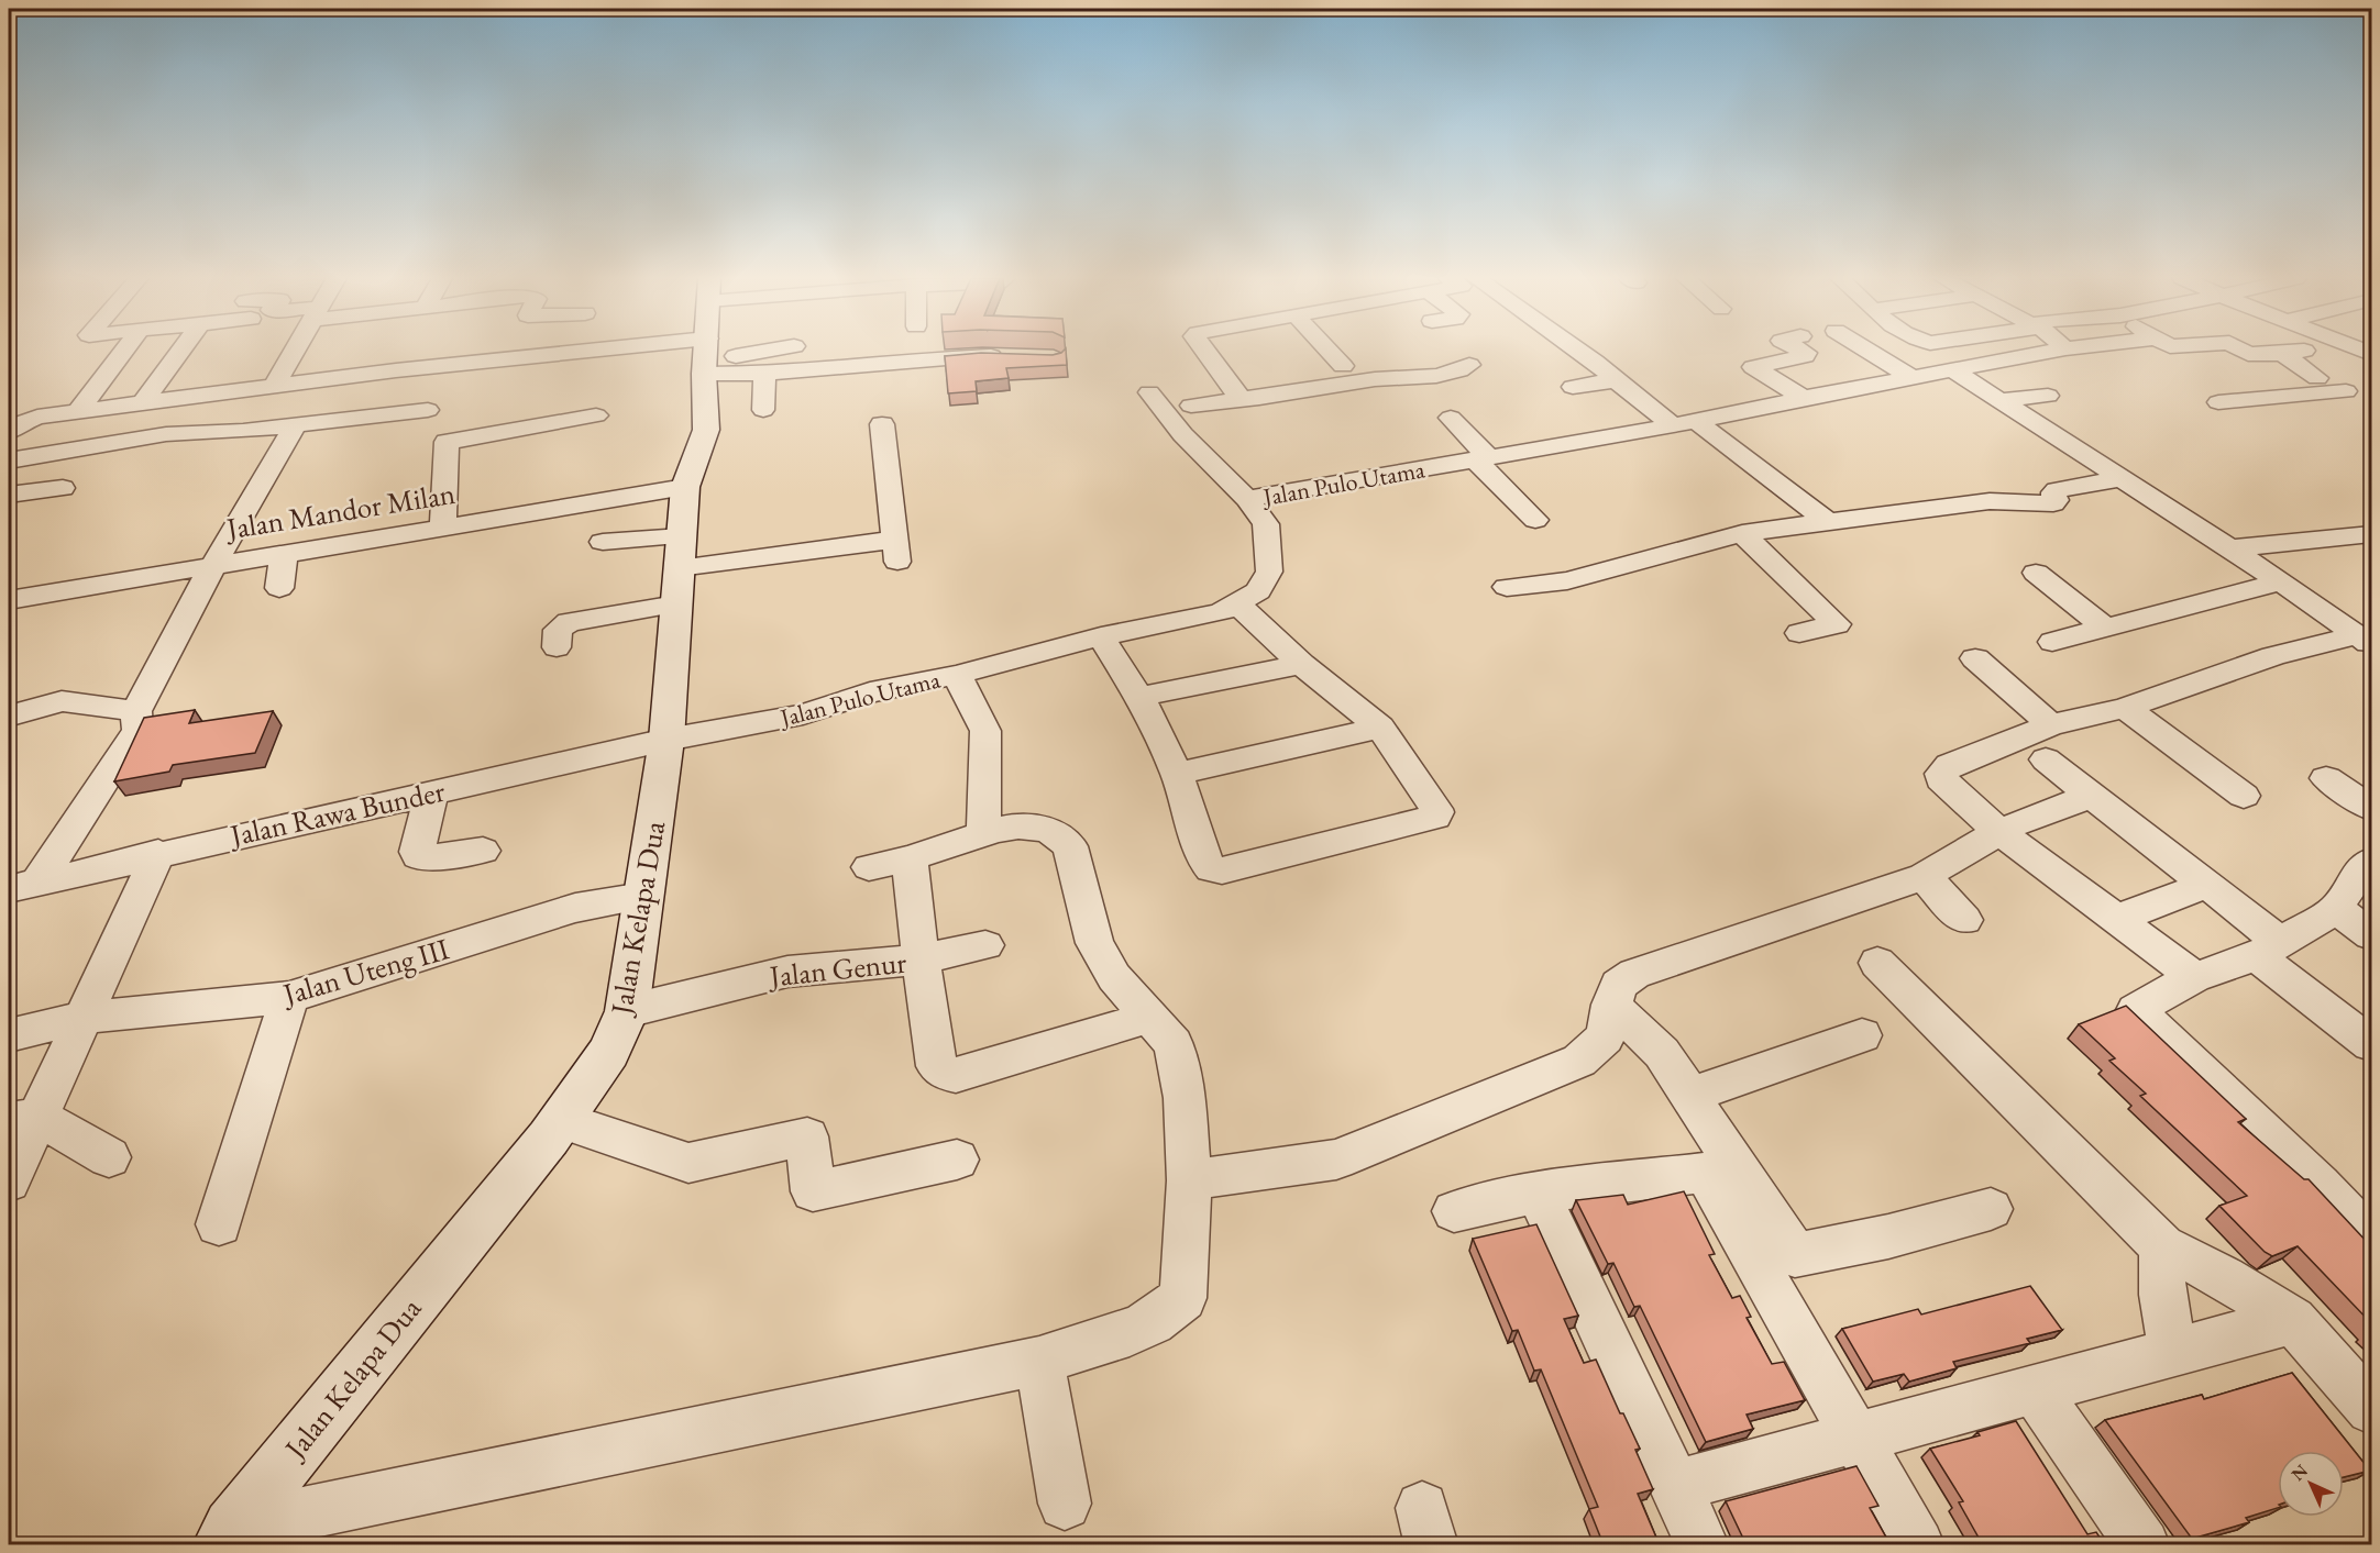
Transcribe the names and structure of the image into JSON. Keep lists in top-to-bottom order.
{
  "streets": {
    "main road": ["Jalan Kelapa Dua"],
    "street": [
      "Jalan Pulo Utama",
      "Jalan Mandor Milan",
      "Jalan Rawa Bunder",
      "Jalan Genur",
      "Jalan Uteng III"
    ]
  },
  "crossings": [
    ["Jalan Pulo Utama", "Jalan Rawa Bunder"],
    ["Jalan Pulo Utama", "Jalan Kelapa Dua"],
    ["Jalan Mandor Milan", "Jalan Kelapa Dua"],
    ["Jalan Rawa Bunder", "Jalan Kelapa Dua"],
    ["Jalan Kelapa Dua", "Jalan Genur"],
    ["Jalan Kelapa Dua", "Jalan Uteng III"]
  ],
  "north": "top left"
}
